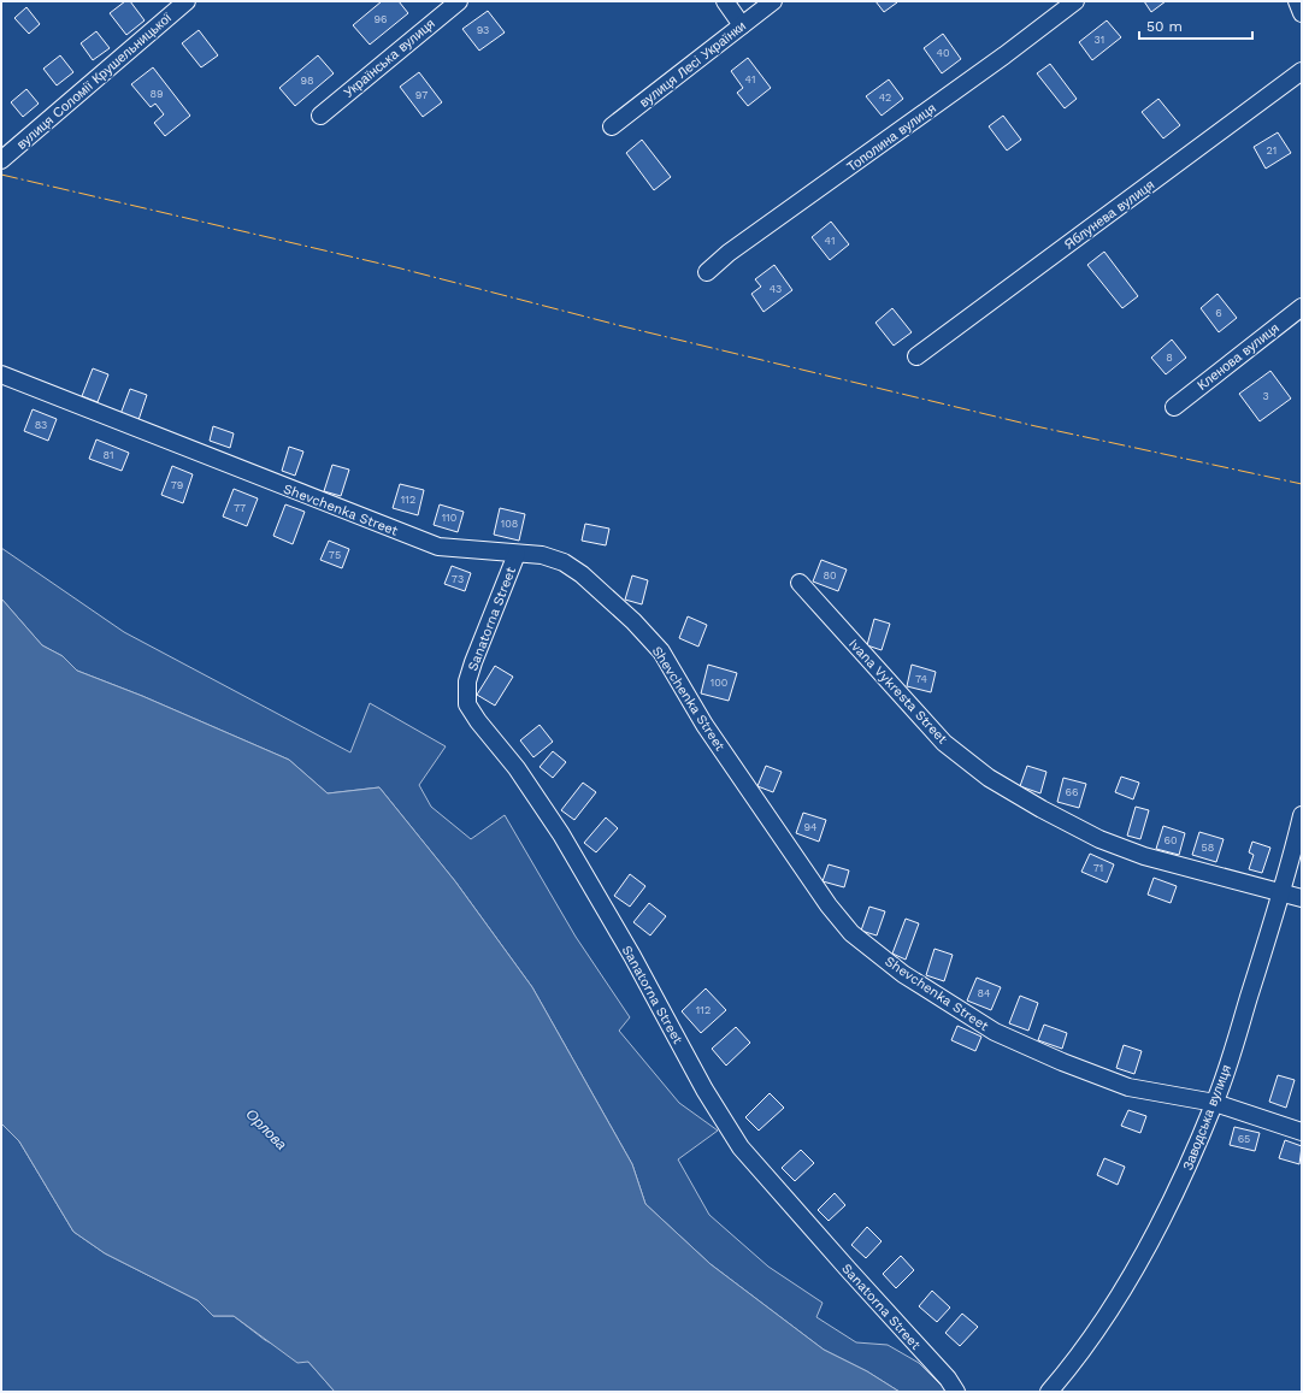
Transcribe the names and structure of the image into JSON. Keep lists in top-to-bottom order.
{
  "streets": {
    "street": [
      "Українська вулиця",
      "вулиця Лесі Українки",
      "вулиця Соломії Крушельницької",
      "Тополина вулиця",
      "Яблунева вулиця",
      "Кленова вулиця",
      "Shevchenka Street",
      "Sanatorna Street",
      "Ivana Vykresta Street",
      "Заводська вулиця"
    ]
  },
  "crossings": [
    ["Shevchenka Street", "Sanatorna Street"],
    ["Shevchenka Street", "Заводська вулиця"],
    ["Ivana Vykresta Street", "Заводська вулиця"]
  ],
  "water": ["Орлова"],
  "house_numbers": [
    "96",
    "93",
    "31",
    "40",
    "41",
    "98",
    "89",
    "97",
    "42",
    "21",
    "41",
    "43",
    "6",
    "8",
    "3",
    "83",
    "81",
    "79",
    "112",
    "77",
    "110",
    "108",
    "75",
    "80",
    "73",
    "74",
    "100",
    "66",
    "94",
    "60",
    "58",
    "71",
    "84",
    "112",
    "65"
  ],
  "scale_bar": "50 m"
}
